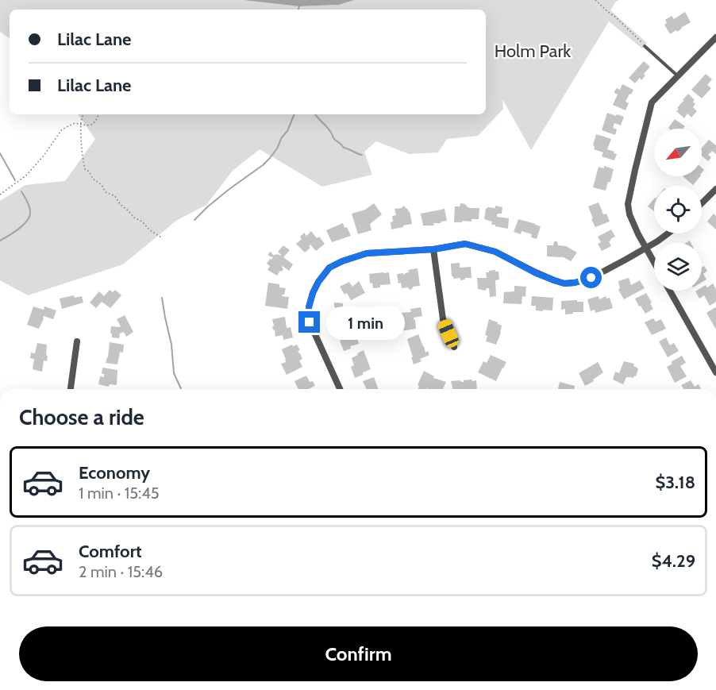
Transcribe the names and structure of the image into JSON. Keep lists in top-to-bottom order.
{
  "parks": ["Holm Park"],
  "north": "bottom left",
  "page": {
    "banner": ["Lilac Lane", "Lilac Lane"],
    "bubble": "1 min",
    "heading": "Choose a ride",
    "list": [
      {
        "name": "Economy",
        "note": "1 min · 15:45",
        "value": "$3.18"
      },
      {
        "name": "Comfort",
        "note": "2 min · 15:46",
        "value": "$4.29"
      }
    ],
    "buttons": "Confirm"
  }
}
